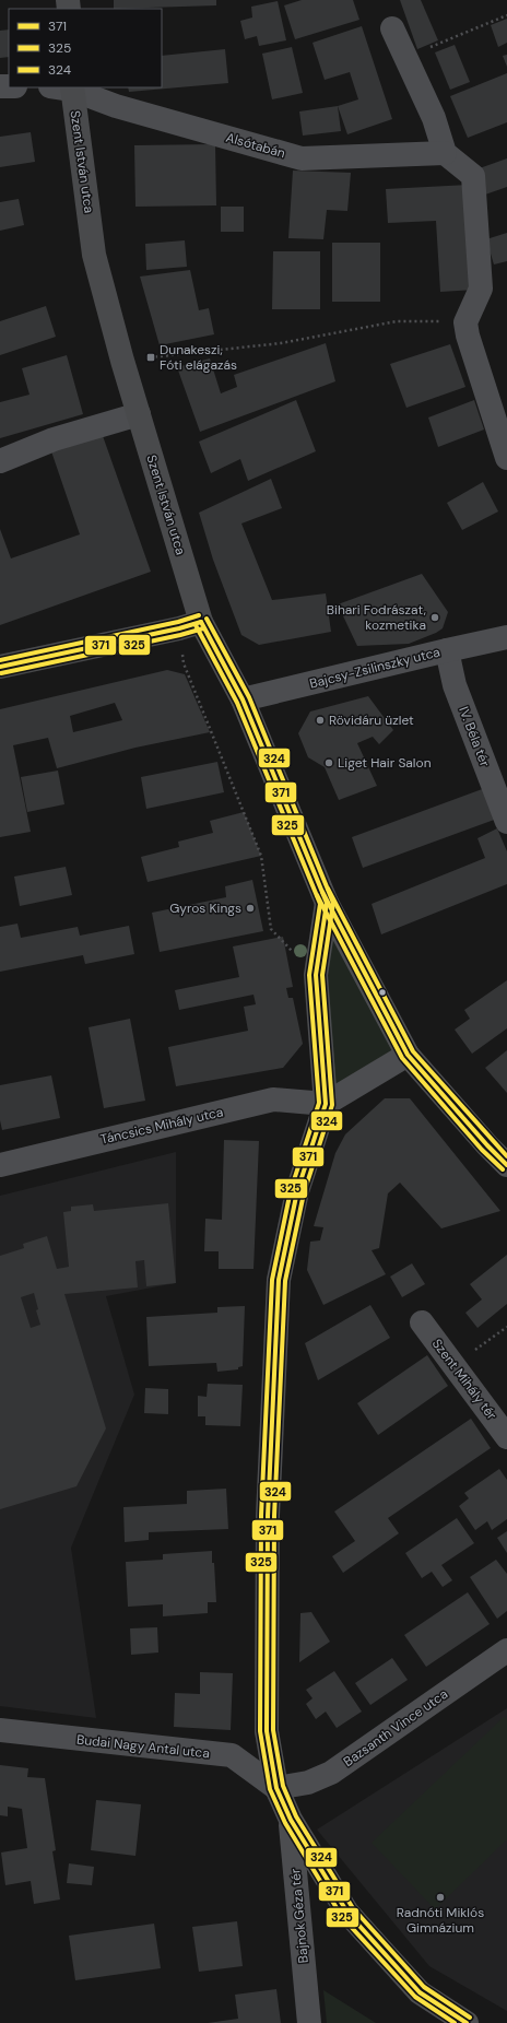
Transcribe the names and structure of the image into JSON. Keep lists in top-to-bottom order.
{
  "streets": {
    "main road": ["Szent István utca"],
    "street": [
      "Alsótabán",
      "Bajcsy-Zsilinszky utca",
      "IV. Béla tér",
      "Táncsics Mihály utca",
      "Szent Mihály tér",
      "Bazsanth Vince utca",
      "Budai Nagy Antal utca",
      "Bajnok Géza tér"
    ]
  },
  "crossings": [
    ["Alsótabán", "Szent István utca"],
    ["Szent István utca", "Bajcsy-Zsilinszky utca"],
    ["Bajcsy-Zsilinszky utca", "IV. Béla tér"],
    ["Bazsanth Vince utca", "Budai Nagy Antal utca"]
  ],
  "places": {
    "transit": ["Dunakeszi, Fóti elágazás"],
    "other": [
      "Bihari Fodrászat, kozmetika",
      "Rövidáru üzlet",
      "Liget Hair Salon",
      "Gyros Kings",
      "Radnóti Miklós Gimnázium"
    ]
  },
  "lines": ["transit line 324", "transit line 371", "transit line 325"],
  "legend": ["371", "325", "324"]
}
